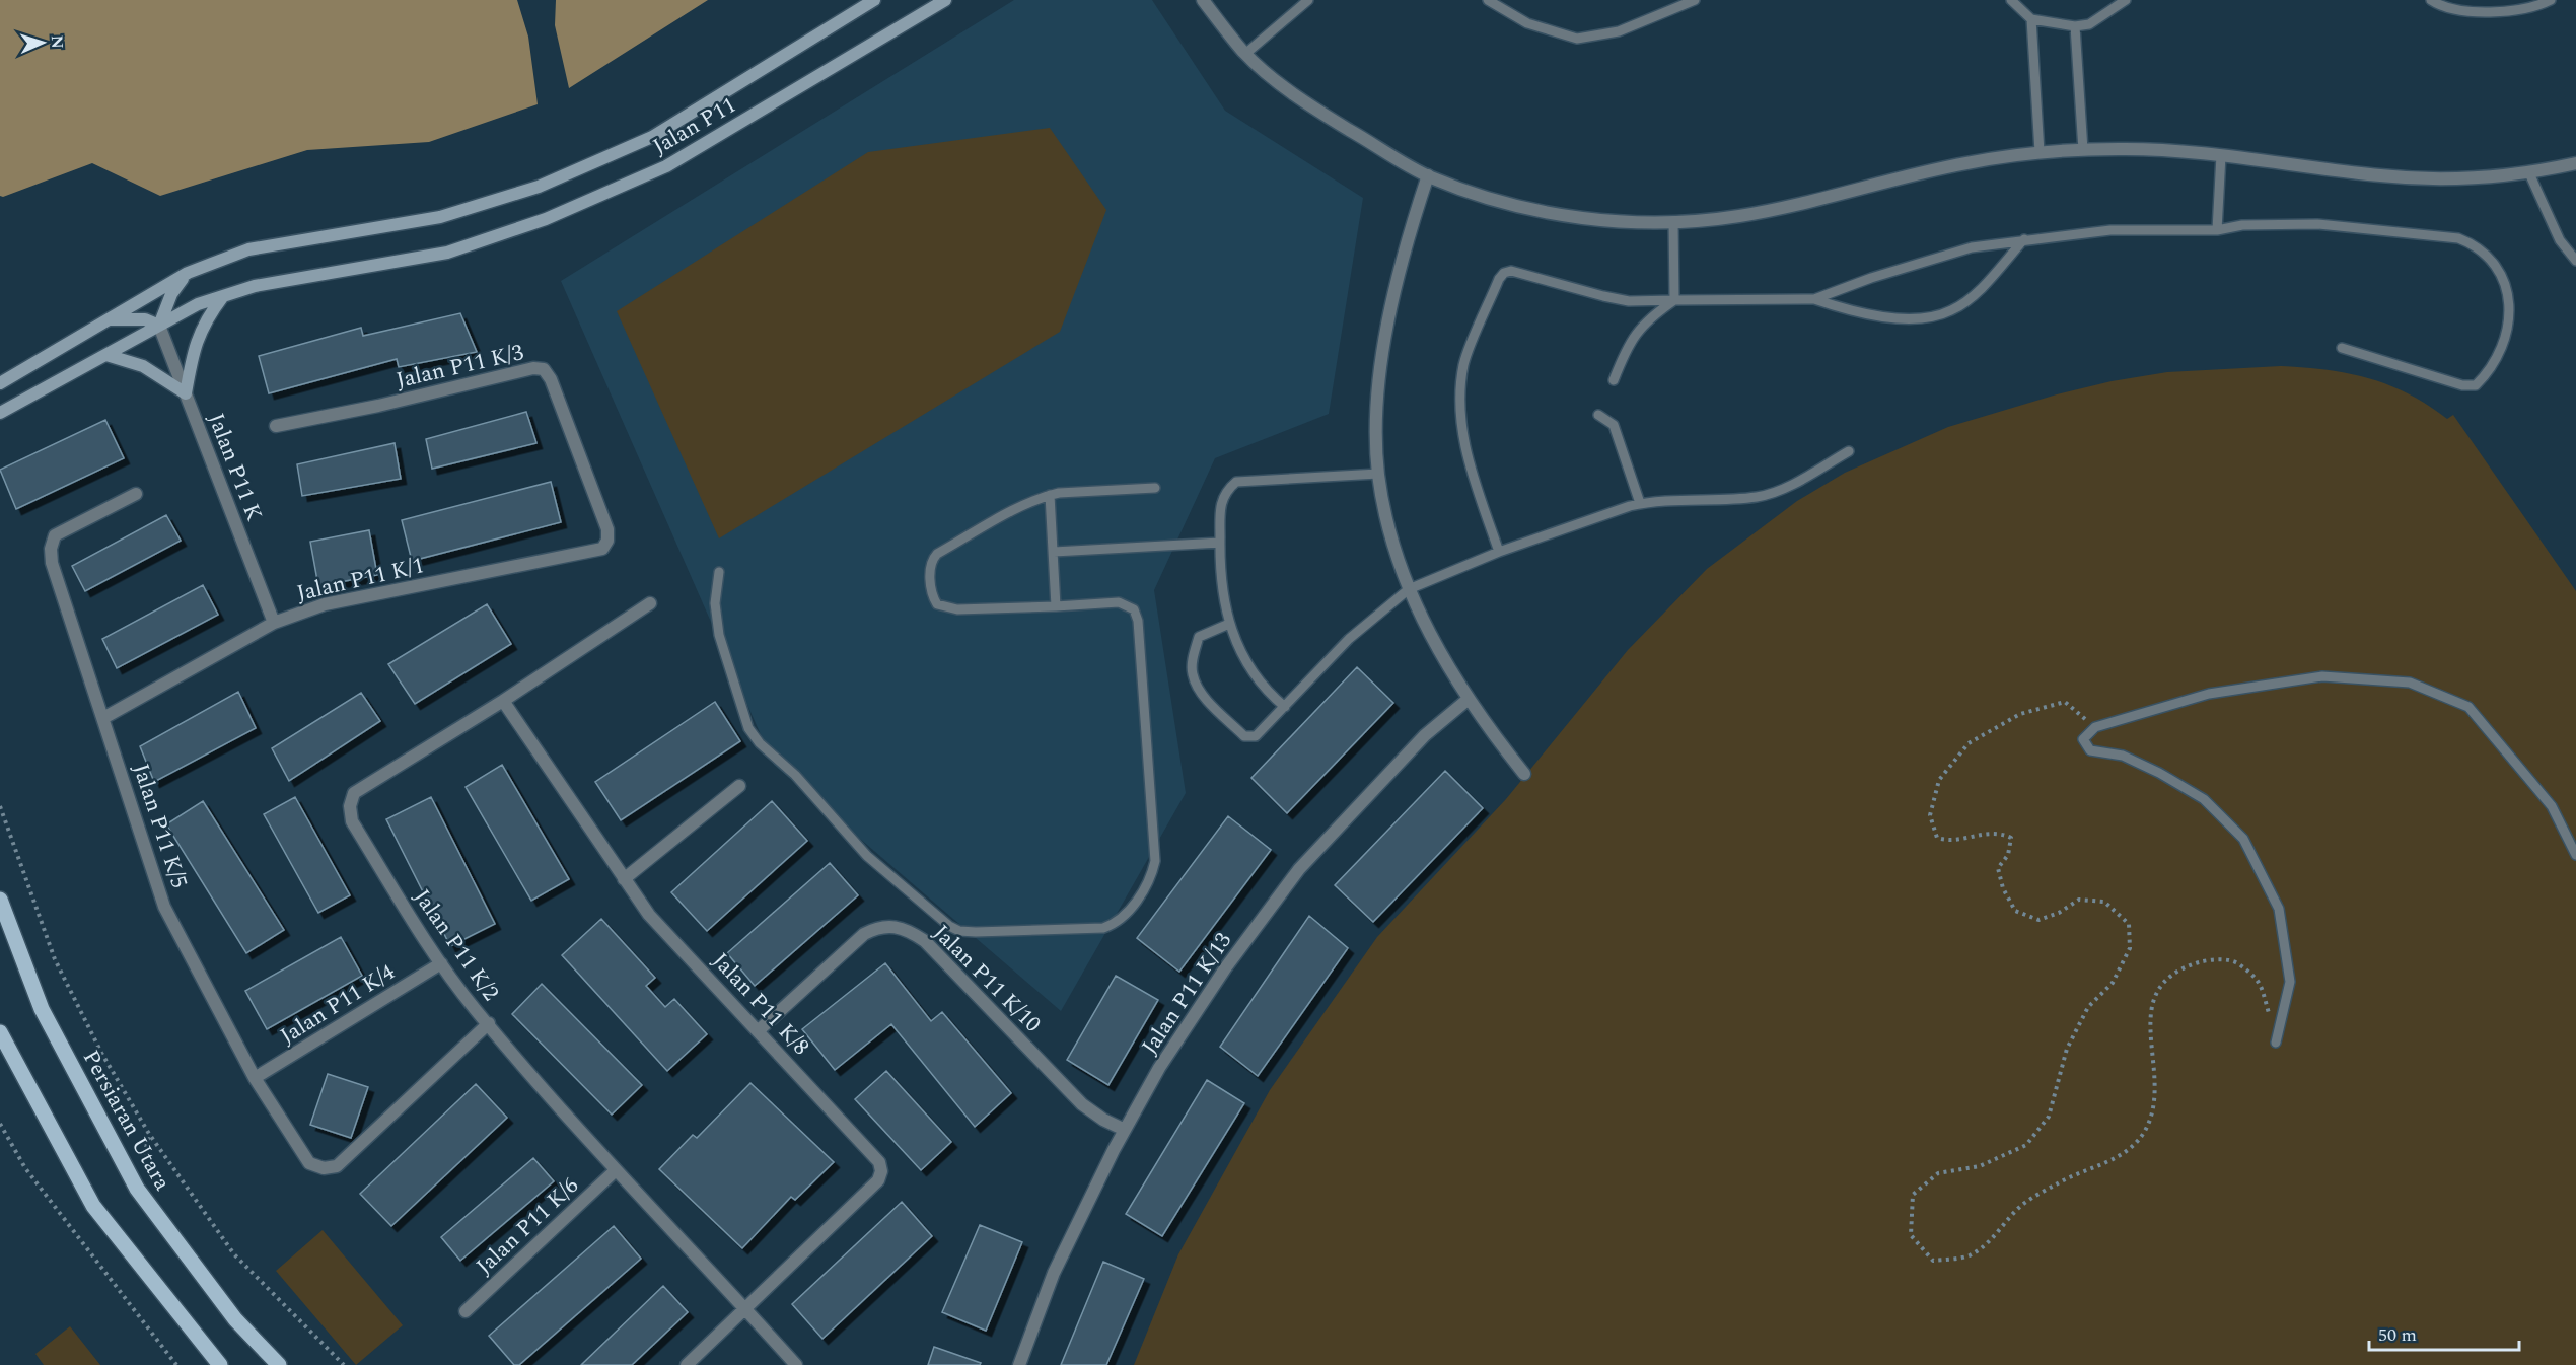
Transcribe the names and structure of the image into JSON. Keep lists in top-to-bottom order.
{
  "streets": {
    "main road": ["Jalan P11", "Persiaran Utara"],
    "street": [
      "Jalan P11 K/3",
      "Jalan P11 K",
      "Jalan P11 K/1",
      "Jalan P11 K/5",
      "Jalan P11 K/2",
      "Jalan P11 K/10",
      "Jalan P11 K/13",
      "Jalan P11 K/4",
      "Jalan P11 K/8",
      "Jalan P11 K/6"
    ]
  },
  "crossings": [
    ["Jalan P11", "Jalan P11 K"],
    ["Jalan P11 K/3", "Jalan P11 K/1"],
    ["Jalan P11 K", "Jalan P11 K/1"],
    ["Jalan P11 K/1", "Jalan P11 K/5"],
    ["Jalan P11 K/5", "Jalan P11 K/2"],
    ["Jalan P11 K/5", "Jalan P11 K/4"],
    ["Jalan P11 K/2", "Jalan P11 K/4"],
    ["Jalan P11 K/2", "Jalan P11 K/8"],
    ["Jalan P11 K/2", "Jalan P11 K/6"],
    ["Jalan P11 K/10", "Jalan P11 K/13"],
    ["Jalan P11 K/10", "Jalan P11 K/8"]
  ],
  "scale_bar": "50 m",
  "north": "right"
}
